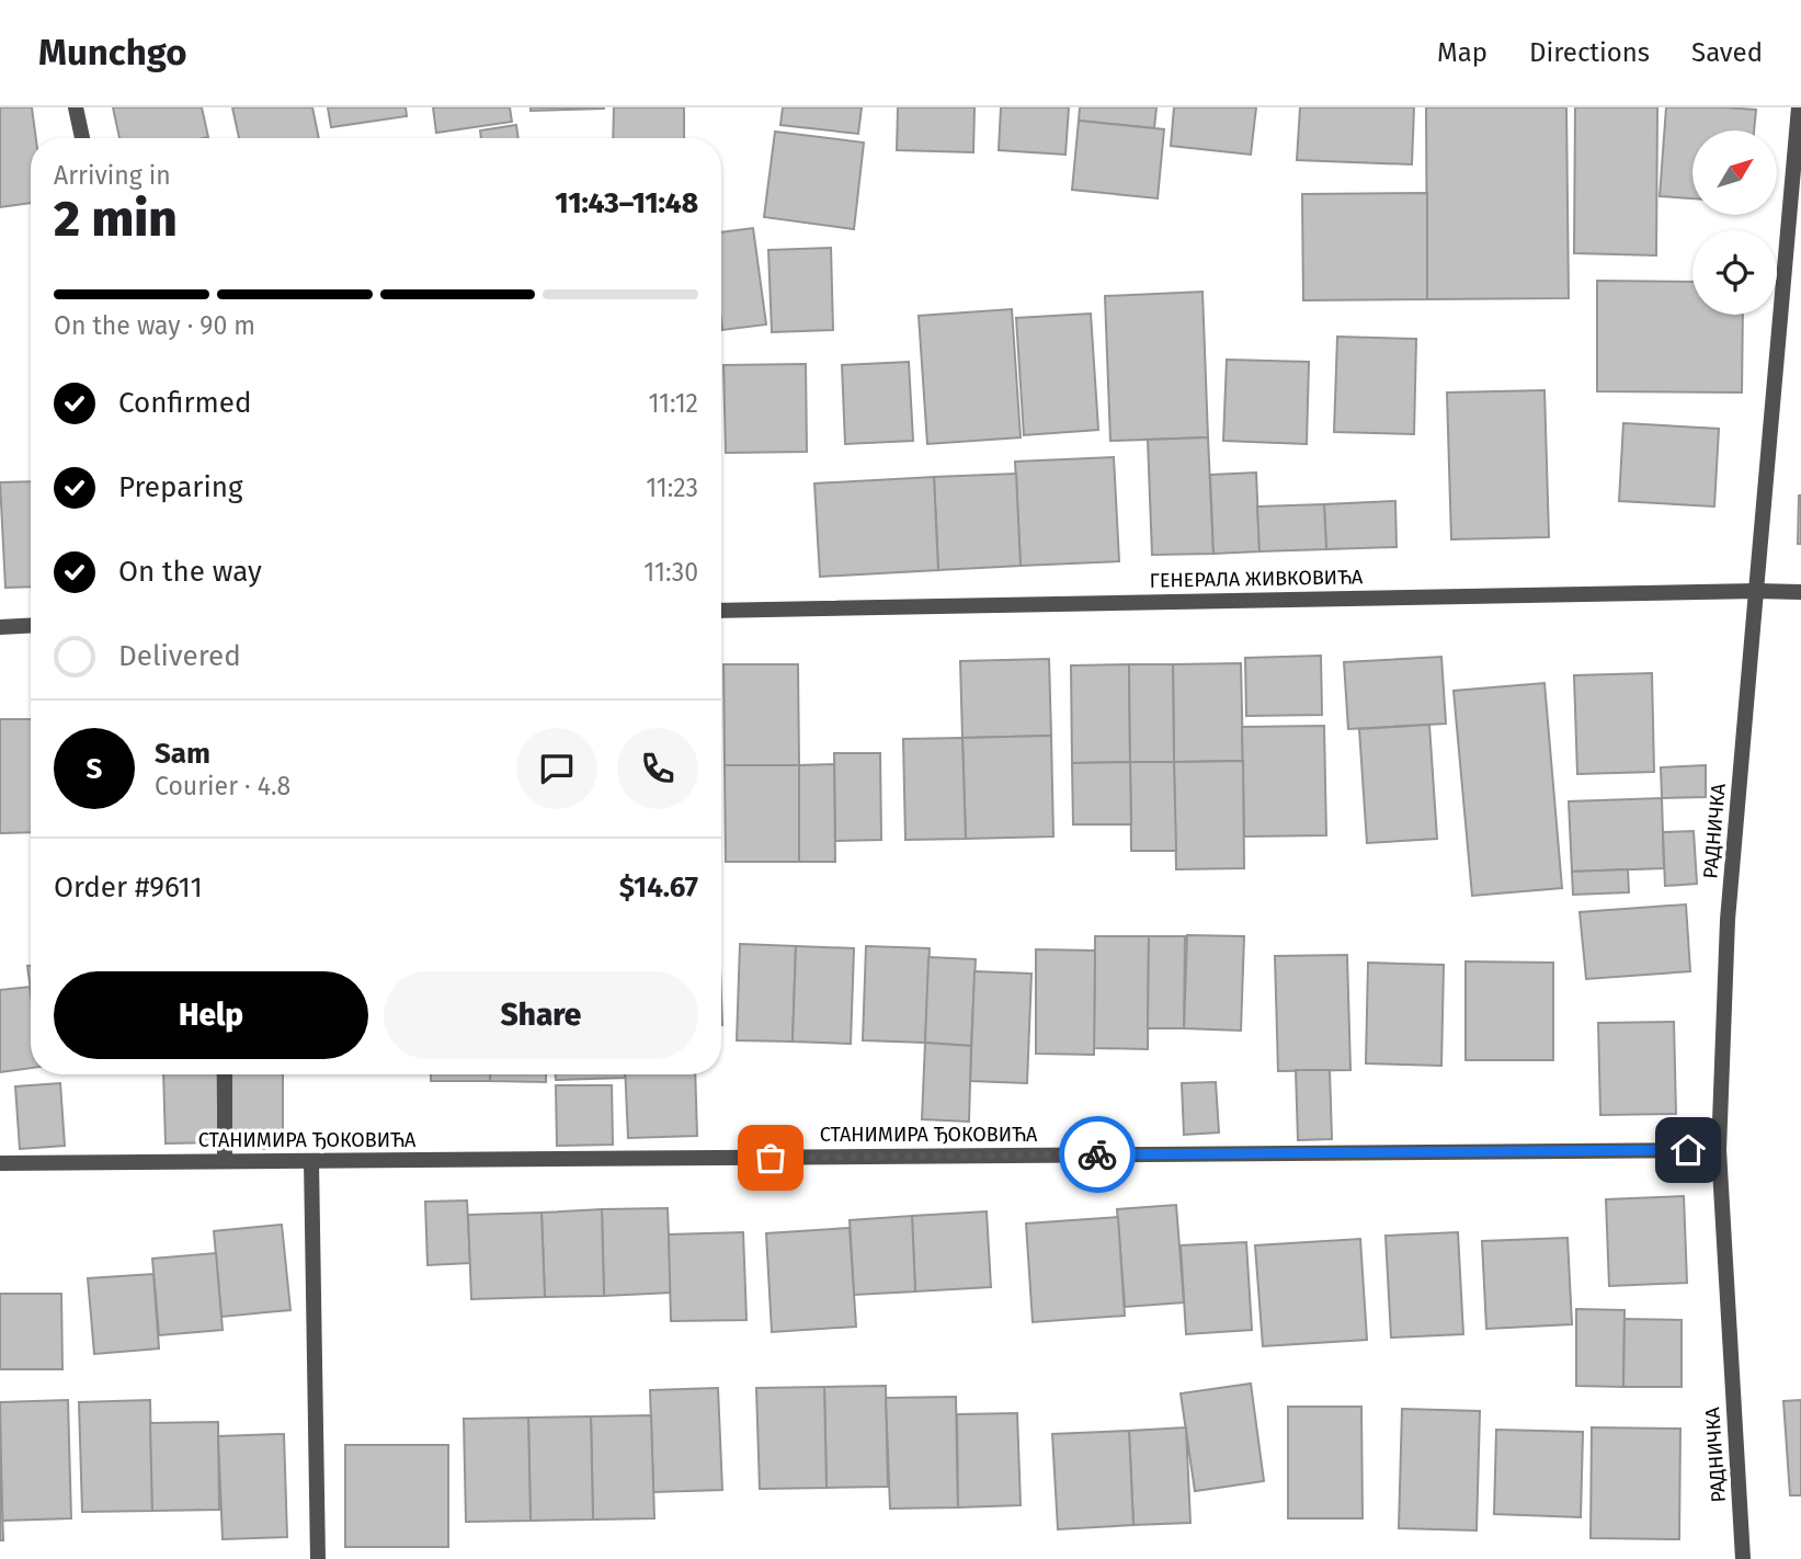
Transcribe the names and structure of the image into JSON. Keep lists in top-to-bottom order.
{
  "streets": {
    "street": ["ГЕНЕРАЛА ЖИВКОВИЋА", "РАДНИЧКА", "СТАНИМИРА ЂОКОВИЋА"]
  },
  "crossings": [
    ["ГЕНЕРАЛА ЖИВКОВИЋА", "РАДНИЧКА"],
    ["РАДНИЧКА", "СТАНИМИРА ЂОКОВИЋА"]
  ],
  "north": "top right",
  "page": {
    "header": "Munchgo",
    "nav": ["Map", "Directions", "Saved"],
    "heading": ["2 min", "Arriving in", "11:43–11:48"],
    "panel": [
      "Sam",
      "Courier · 4.8",
      "Order #9611",
      "$14.67"
    ],
    "bar": "On the way · 90 m",
    "list": [
      ["Confirmed", "11:12"],
      ["Preparing", "11:23"],
      ["On the way", "11:30"],
      "Delivered"
    ],
    "round": "S",
    "buttons": ["Help", "Share"]
  }
}
